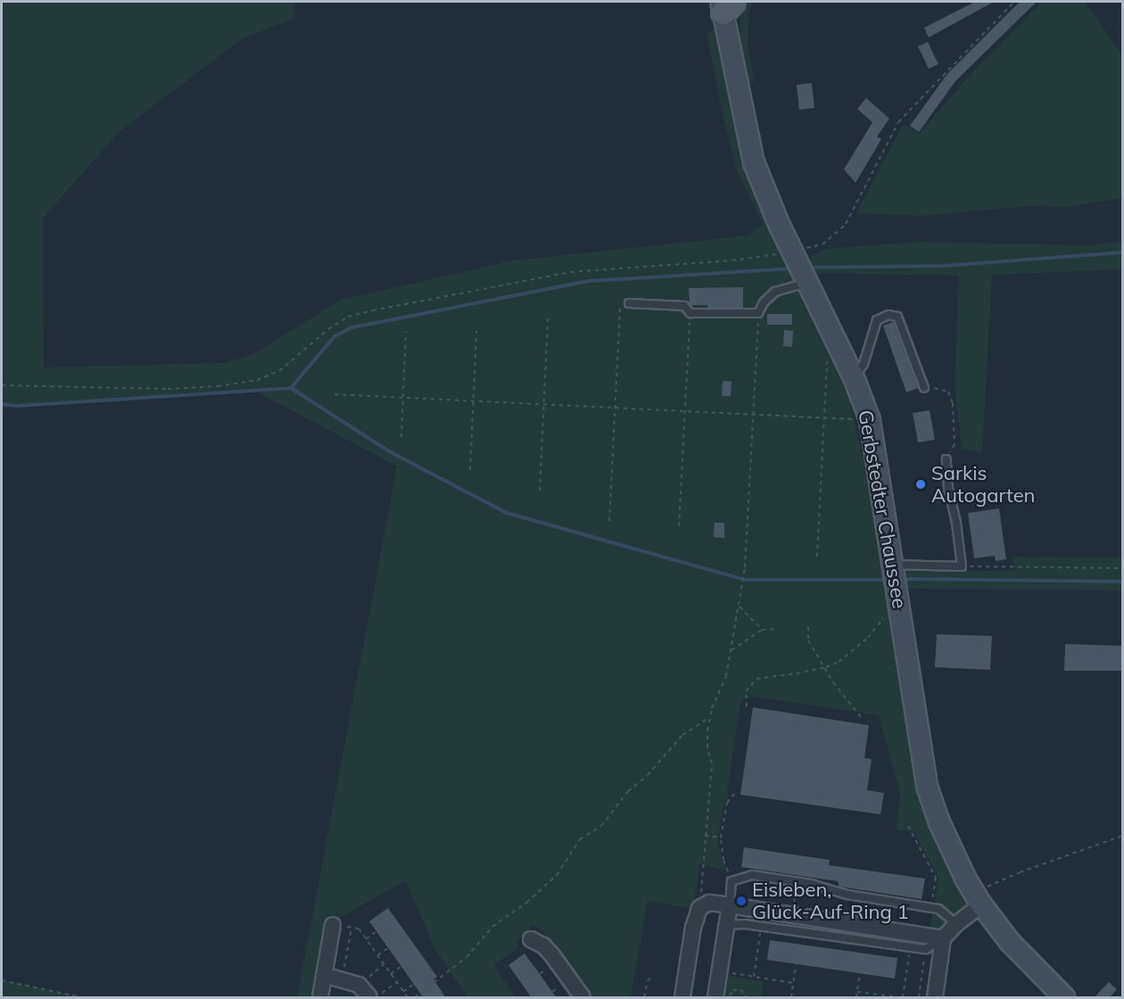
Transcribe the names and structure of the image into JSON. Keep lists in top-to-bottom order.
{
  "streets": {
    "main road": ["Gerbstedter Chaussee"]
  },
  "places": ["Sarkis Autogarten", "Eisleben, Glück-Auf-Ring 1"]
}
